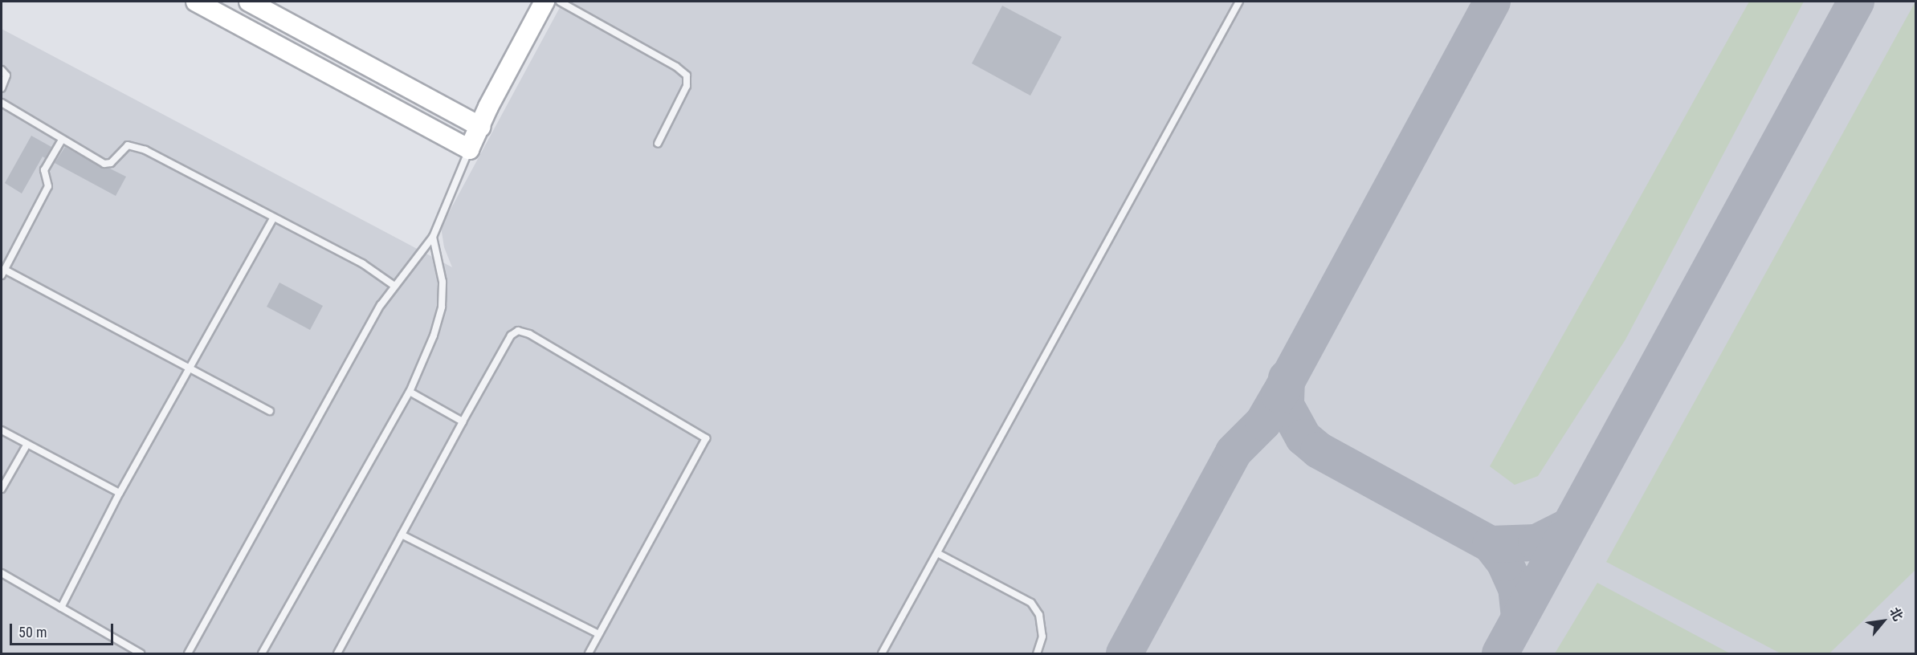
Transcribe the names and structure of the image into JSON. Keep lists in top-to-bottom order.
{
  "scale_bar": "50 m",
  "north": "top right"
}
